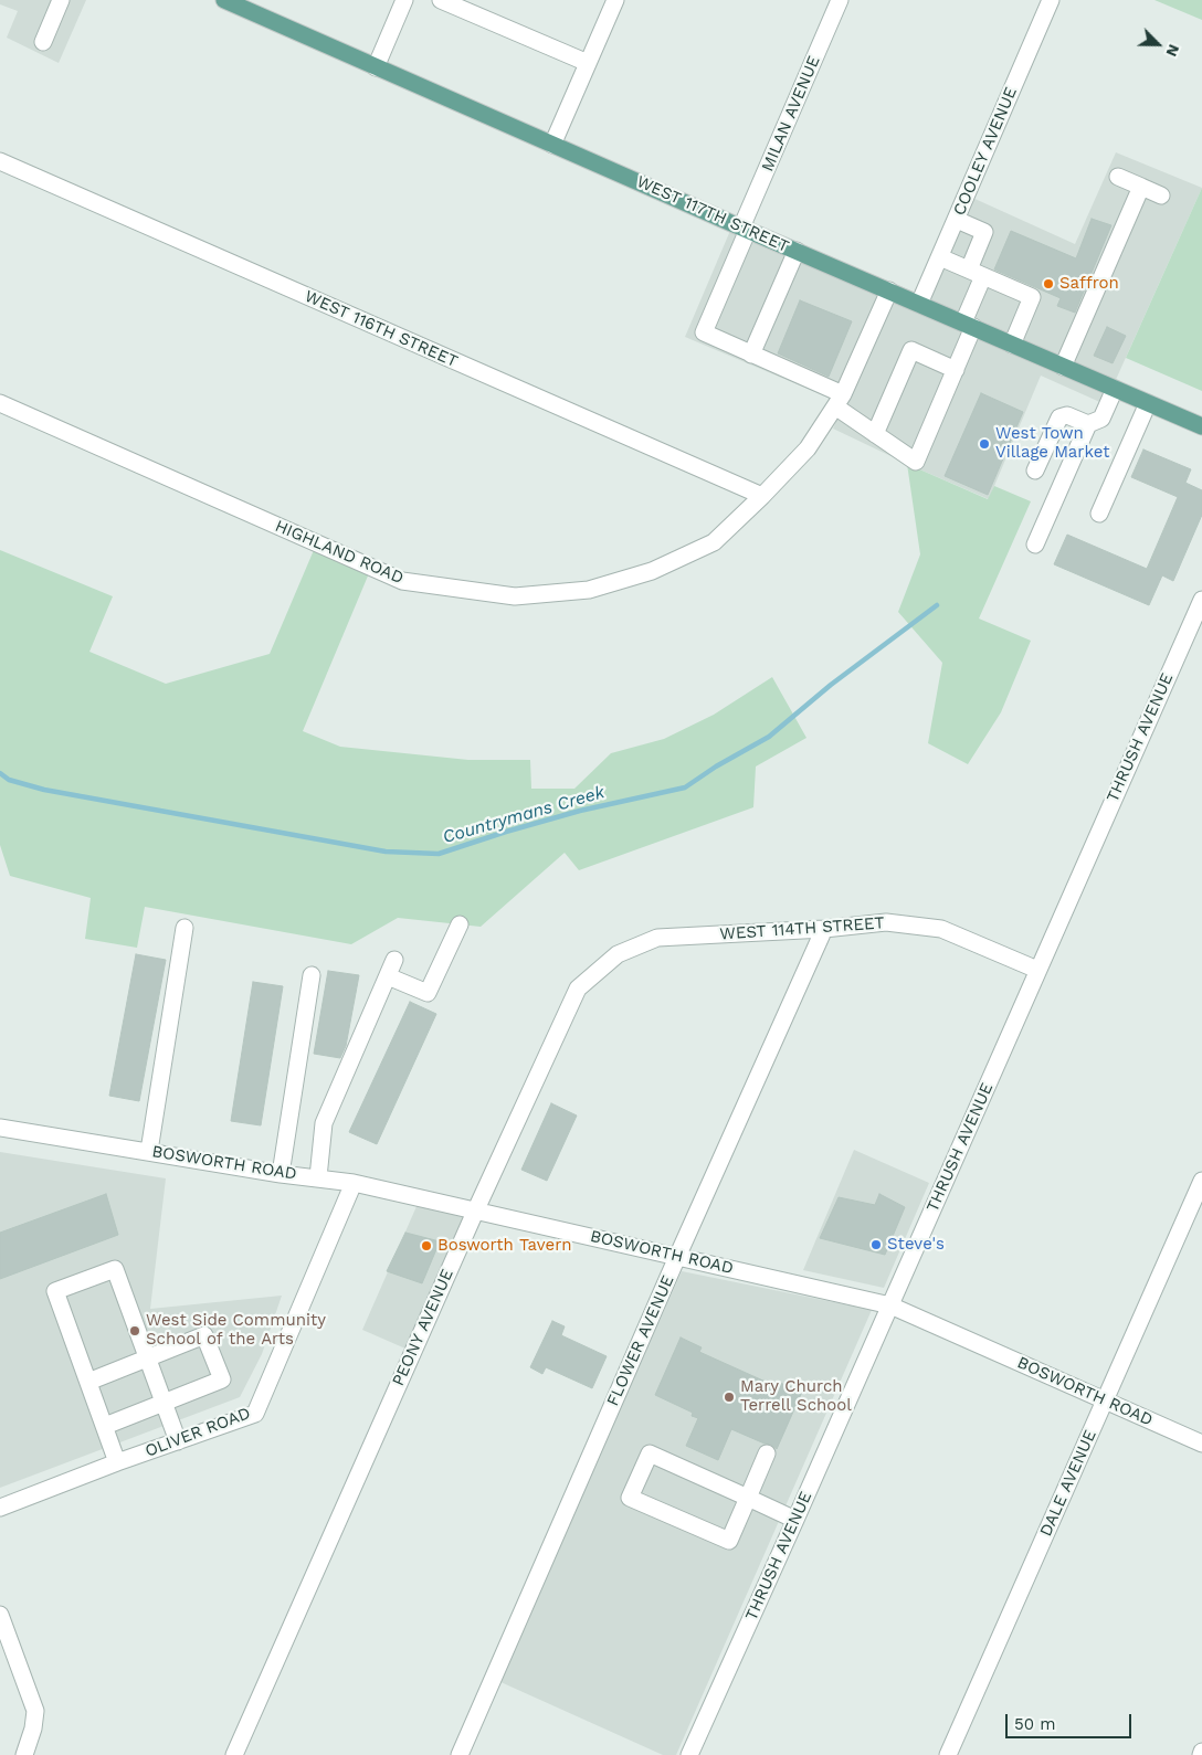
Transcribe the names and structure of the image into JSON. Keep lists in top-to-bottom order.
{
  "streets": {
    "main road": ["WEST 117TH STREET"],
    "street": [
      "MILAN AVENUE",
      "COOLEY AVENUE",
      "WEST 116TH STREET",
      "HIGHLAND ROAD",
      "THRUSH AVENUE",
      "WEST 114TH STREET",
      "BOSWORTH ROAD",
      "PEONY AVENUE",
      "FLOWER AVENUE",
      "OLIVER ROAD",
      "DALE AVENUE"
    ]
  },
  "crossings": [
    ["MILAN AVENUE", "WEST 117TH STREET"],
    ["COOLEY AVENUE", "WEST 117TH STREET"],
    ["WEST 117TH STREET", "HIGHLAND ROAD"],
    ["WEST 116TH STREET", "HIGHLAND ROAD"],
    ["THRUSH AVENUE", "WEST 114TH STREET"],
    ["THRUSH AVENUE", "BOSWORTH ROAD"],
    ["WEST 114TH STREET", "PEONY AVENUE"],
    ["WEST 114TH STREET", "FLOWER AVENUE"],
    ["BOSWORTH ROAD", "PEONY AVENUE"],
    ["BOSWORTH ROAD", "FLOWER AVENUE"],
    ["BOSWORTH ROAD", "OLIVER ROAD"],
    ["BOSWORTH ROAD", "DALE AVENUE"]
  ],
  "water": ["Countrymans Creek"],
  "places": [
    "Saffron",
    "West Town Village Market",
    "Steve's",
    "Bosworth Tavern",
    "West Side Community School of the Arts",
    "Mary Church Terrell School"
  ],
  "scale_bar": "50 m",
  "north": "bottom right"
}
